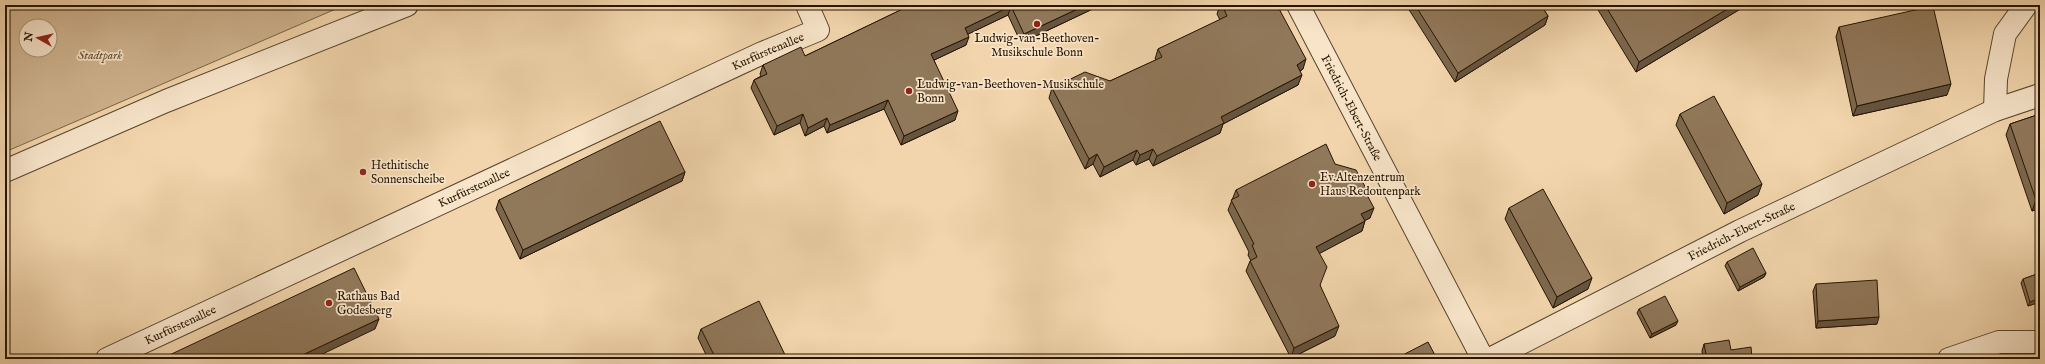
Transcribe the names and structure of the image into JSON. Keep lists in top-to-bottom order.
{
  "streets": {
    "street": ["Kurfürstenallee", "Friedrich-Ebert-Straße"]
  },
  "parks": ["Stadtpark"],
  "places": [
    "Ludwig-van-Beethoven- Musikschule Bonn",
    "Ludwig-van-Beethoven-Musikschule Bonn",
    "Hethitische Sonnenscheibe",
    "Ev.Altenzentrum Haus Redoutenpark",
    "Rathaus Bad Godesberg"
  ],
  "north": "left"
}
